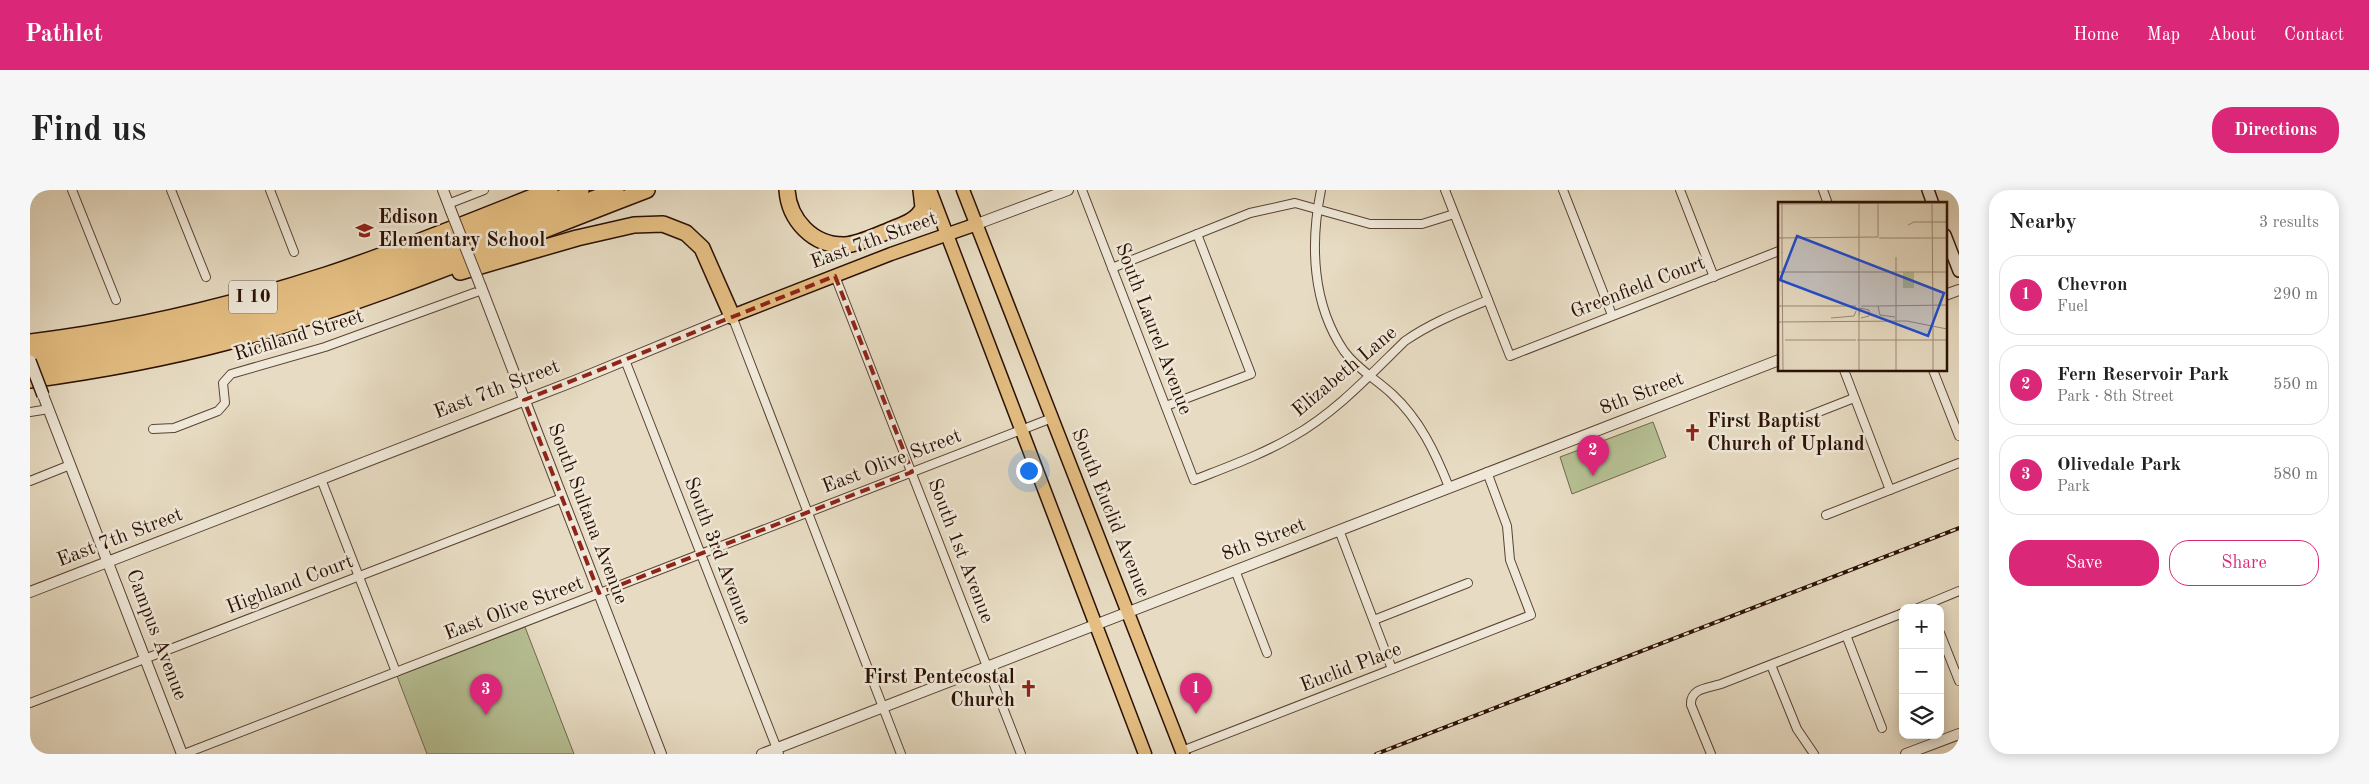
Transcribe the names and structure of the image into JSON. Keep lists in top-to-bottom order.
{
  "streets": {
    "highway": ["I 10"],
    "main road": ["East 7th Street", "South Euclid Avenue", "Campus Avenue"],
    "street": [
      "Greenfield Court",
      "South Laurel Avenue",
      "Richland Street",
      "Elizabeth Lane",
      "8th Street",
      "East Olive Street",
      "South Sultana Avenue",
      "South 3rd Avenue",
      "South 1st Avenue",
      "Highland Court",
      "Euclid Place"
    ]
  },
  "crossings": [
    ["East 7th Street", "South Euclid Avenue"],
    ["East 7th Street", "South Sultana Avenue"],
    ["East 7th Street", "South 3rd Avenue"],
    ["East 7th Street", "South 1st Avenue"],
    ["East 7th Street", "Campus Avenue"],
    ["Greenfield Court", "Elizabeth Lane"],
    ["South Laurel Avenue", "Elizabeth Lane"],
    ["Richland Street", "South Sultana Avenue"],
    ["8th Street", "South Euclid Avenue"],
    ["8th Street", "South 3rd Avenue"],
    ["8th Street", "South 1st Avenue"],
    ["8th Street", "Euclid Place"],
    ["East Olive Street", "South Euclid Avenue"],
    ["East Olive Street", "South Sultana Avenue"],
    ["East Olive Street", "South 3rd Avenue"],
    ["East Olive Street", "South 1st Avenue"],
    ["East Olive Street", "Campus Avenue"],
    ["South Euclid Avenue", "Euclid Place"],
    ["South Sultana Avenue", "Highland Court"],
    ["Highland Court", "Campus Avenue"]
  ],
  "places": {
    "school or university": ["Edison Elementary School"],
    "church": ["First Baptist Church of Upland", "First Pentecostal Church"]
  },
  "page": {
    "header": "Pathlet",
    "nav": [
      "Home",
      "Map",
      "About",
      "Contact"
    ],
    "buttons": [
      "Directions",
      ["Save", "Share"]
    ],
    "title": "Find us",
    "heading": ["Nearby", "3 results"],
    "list": [
      {
        "mark": "1",
        "name": "Chevron",
        "note": "Fuel",
        "value": "290 m"
      },
      {
        "mark": "2",
        "name": "Fern Reservoir Park",
        "note": "Park · 8th Street",
        "value": "550 m"
      },
      {
        "mark": "3",
        "name": "Olivedale Park",
        "note": "Park",
        "value": "580 m"
      }
    ],
    "pins": ["2", "1", "3"],
    "map_buttons": ["+", "−"]
  }
}
